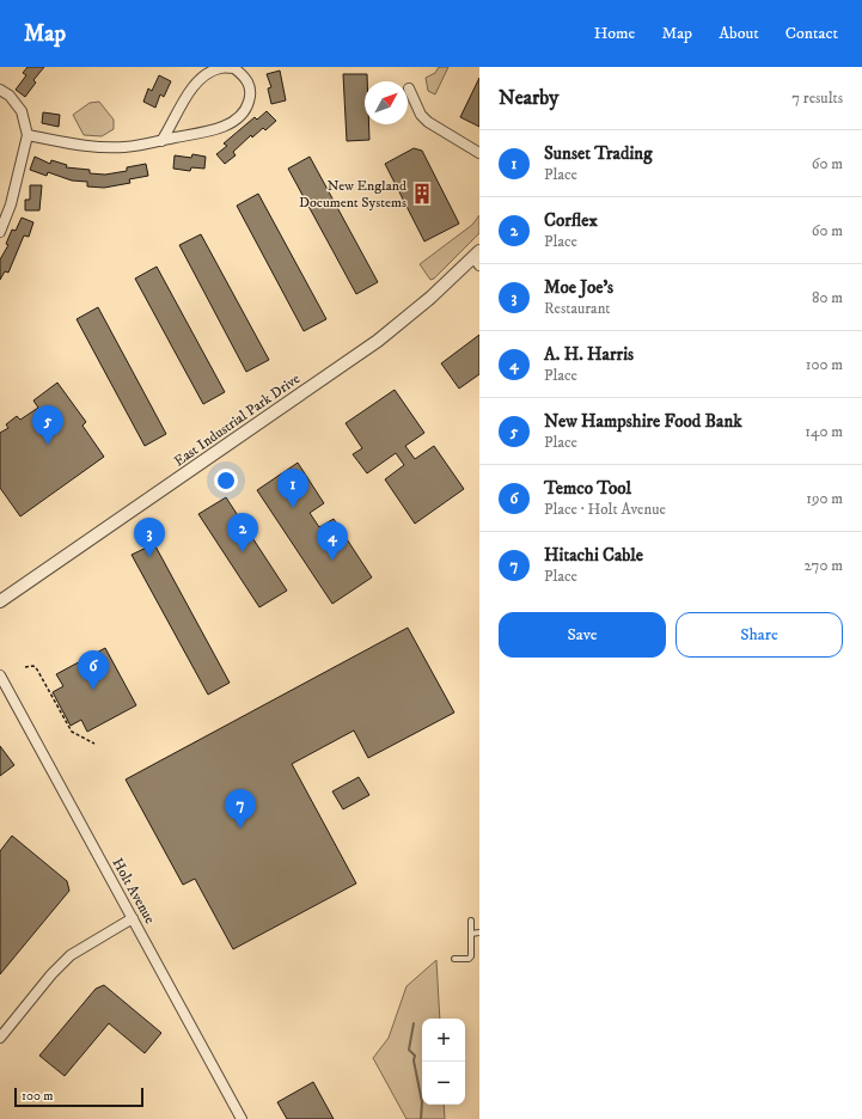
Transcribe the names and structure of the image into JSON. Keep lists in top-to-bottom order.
{
  "streets": {
    "street": ["East Industrial Park Drive", "Holt Avenue"]
  },
  "places": {
    "building": ["New England Document Systems"]
  },
  "scale_bar": "100 m",
  "north": "top right",
  "page": {
    "header": "Map",
    "nav": [
      "Home",
      "Map",
      "About",
      "Contact"
    ],
    "heading": ["Nearby", "7 results"],
    "list": [
      {
        "mark": "1",
        "name": "Sunset Trading",
        "note": "Place",
        "value": "60 m"
      },
      {
        "mark": "2",
        "name": "Corflex",
        "note": "Place",
        "value": "60 m"
      },
      {
        "mark": "3",
        "name": "Moe Joe's",
        "note": "Restaurant",
        "value": "80 m"
      },
      {
        "mark": "4",
        "name": "A. H. Harris",
        "note": "Place",
        "value": "100 m"
      },
      {
        "mark": "5",
        "name": "New Hampshire Food Bank",
        "note": "Place",
        "value": "140 m"
      },
      {
        "mark": "6",
        "name": "Temco Tool",
        "note": "Place · Holt Avenue",
        "value": "190 m"
      },
      {
        "mark": "7",
        "name": "Hitachi Cable",
        "note": "Place",
        "value": "270 m"
      }
    ],
    "pins": [
      "5",
      "1",
      "2",
      "3",
      "4",
      "6",
      "7"
    ],
    "buttons": ["Save", "Share"],
    "map_buttons": ["+", "−"],
    "scale": "100 m"
  }
}
